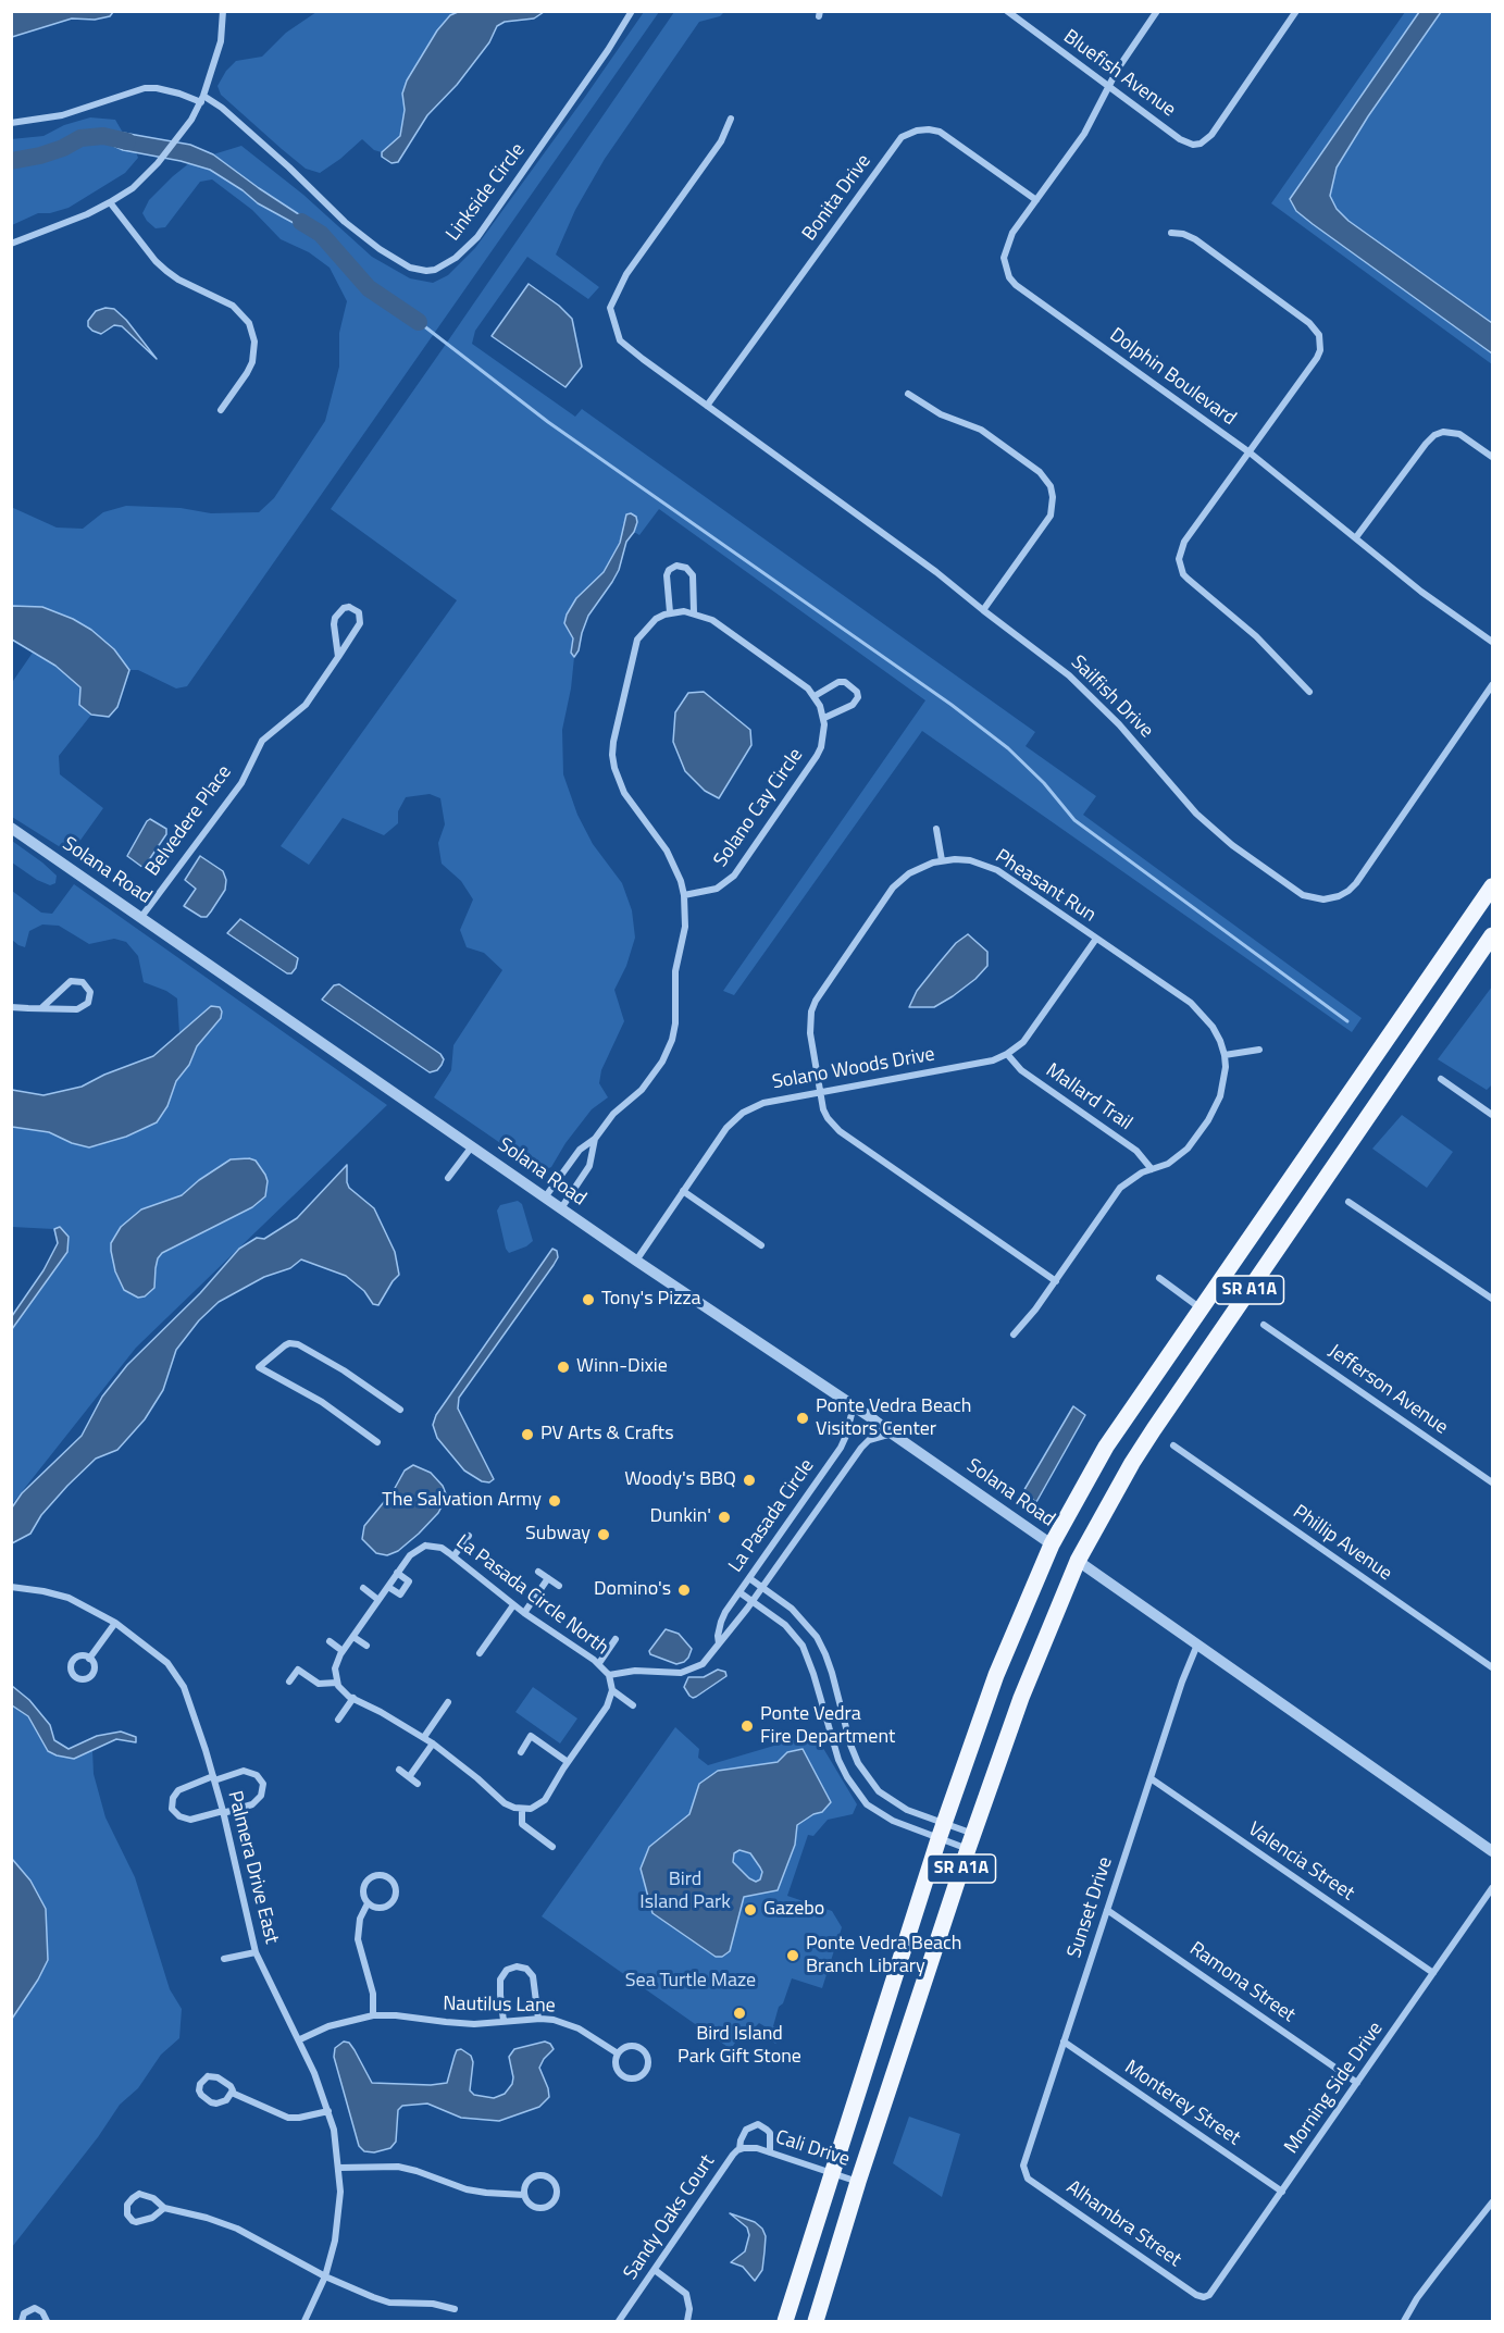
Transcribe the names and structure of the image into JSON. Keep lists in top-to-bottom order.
{
  "streets": {
    "main road": ["SR A1A"],
    "street": [
      "Bluefish Avenue",
      "Linkside Circle",
      "Bonita Drive",
      "Dolphin Boulevard",
      "Sailfish Drive",
      "Solano Cay Circle",
      "Belvedere Place",
      "Solana Road",
      "Pheasant Run",
      "Solano Woods Drive",
      "Mallard Trail",
      "Jefferson Avenue",
      "La Pasada Circle",
      "Phillip Avenue",
      "La Pasada Circle North",
      "Valencia Street",
      "Palmera Drive East",
      "Sunset Drive",
      "Ramona Street",
      "Nautilus Lane",
      "Morning Side Drive",
      "Monterey Street",
      "Cali Drive",
      "Sandy Oaks Court",
      "Alhambra Street"
    ]
  },
  "crossings": [
    ["Bluefish Avenue", "Dolphin Boulevard"],
    ["Bonita Drive", "Dolphin Boulevard"],
    ["Bonita Drive", "Sailfish Drive"],
    ["Belvedere Place", "Solana Road"],
    ["Solana Road", "Solano Woods Drive"],
    ["Solana Road", "SR A1A"],
    ["Solana Road", "La Pasada Circle"],
    ["Pheasant Run", "Solano Woods Drive"],
    ["Pheasant Run", "Mallard Trail"],
    ["Solano Woods Drive", "Mallard Trail"],
    ["SR A1A", "Cali Drive"],
    ["La Pasada Circle", "La Pasada Circle North"],
    ["Valencia Street", "Sunset Drive"],
    ["Valencia Street", "Morning Side Drive"],
    ["Palmera Drive East", "Nautilus Lane"],
    ["Sunset Drive", "Ramona Street"],
    ["Sunset Drive", "Monterey Street"],
    ["Sunset Drive", "Alhambra Street"],
    ["Ramona Street", "Morning Side Drive"],
    ["Morning Side Drive", "Monterey Street"],
    ["Morning Side Drive", "Alhambra Street"],
    ["Cali Drive", "Sandy Oaks Court"]
  ],
  "parks": ["Bird Island Park", "Sea Turtle Maze"],
  "places": [
    "Tony's Pizza",
    "Winn-Dixie",
    "Ponte Vedra Beach Visitors Center",
    "PV Arts & Crafts",
    "Woody's BBQ",
    "The Salvation Army",
    "Dunkin'",
    "Subway",
    "Domino's",
    "Ponte Vedra Fire Department",
    "Gazebo",
    "Ponte Vedra Beach Branch Library",
    "Bird Island Park Gift Stone"
  ]
}
